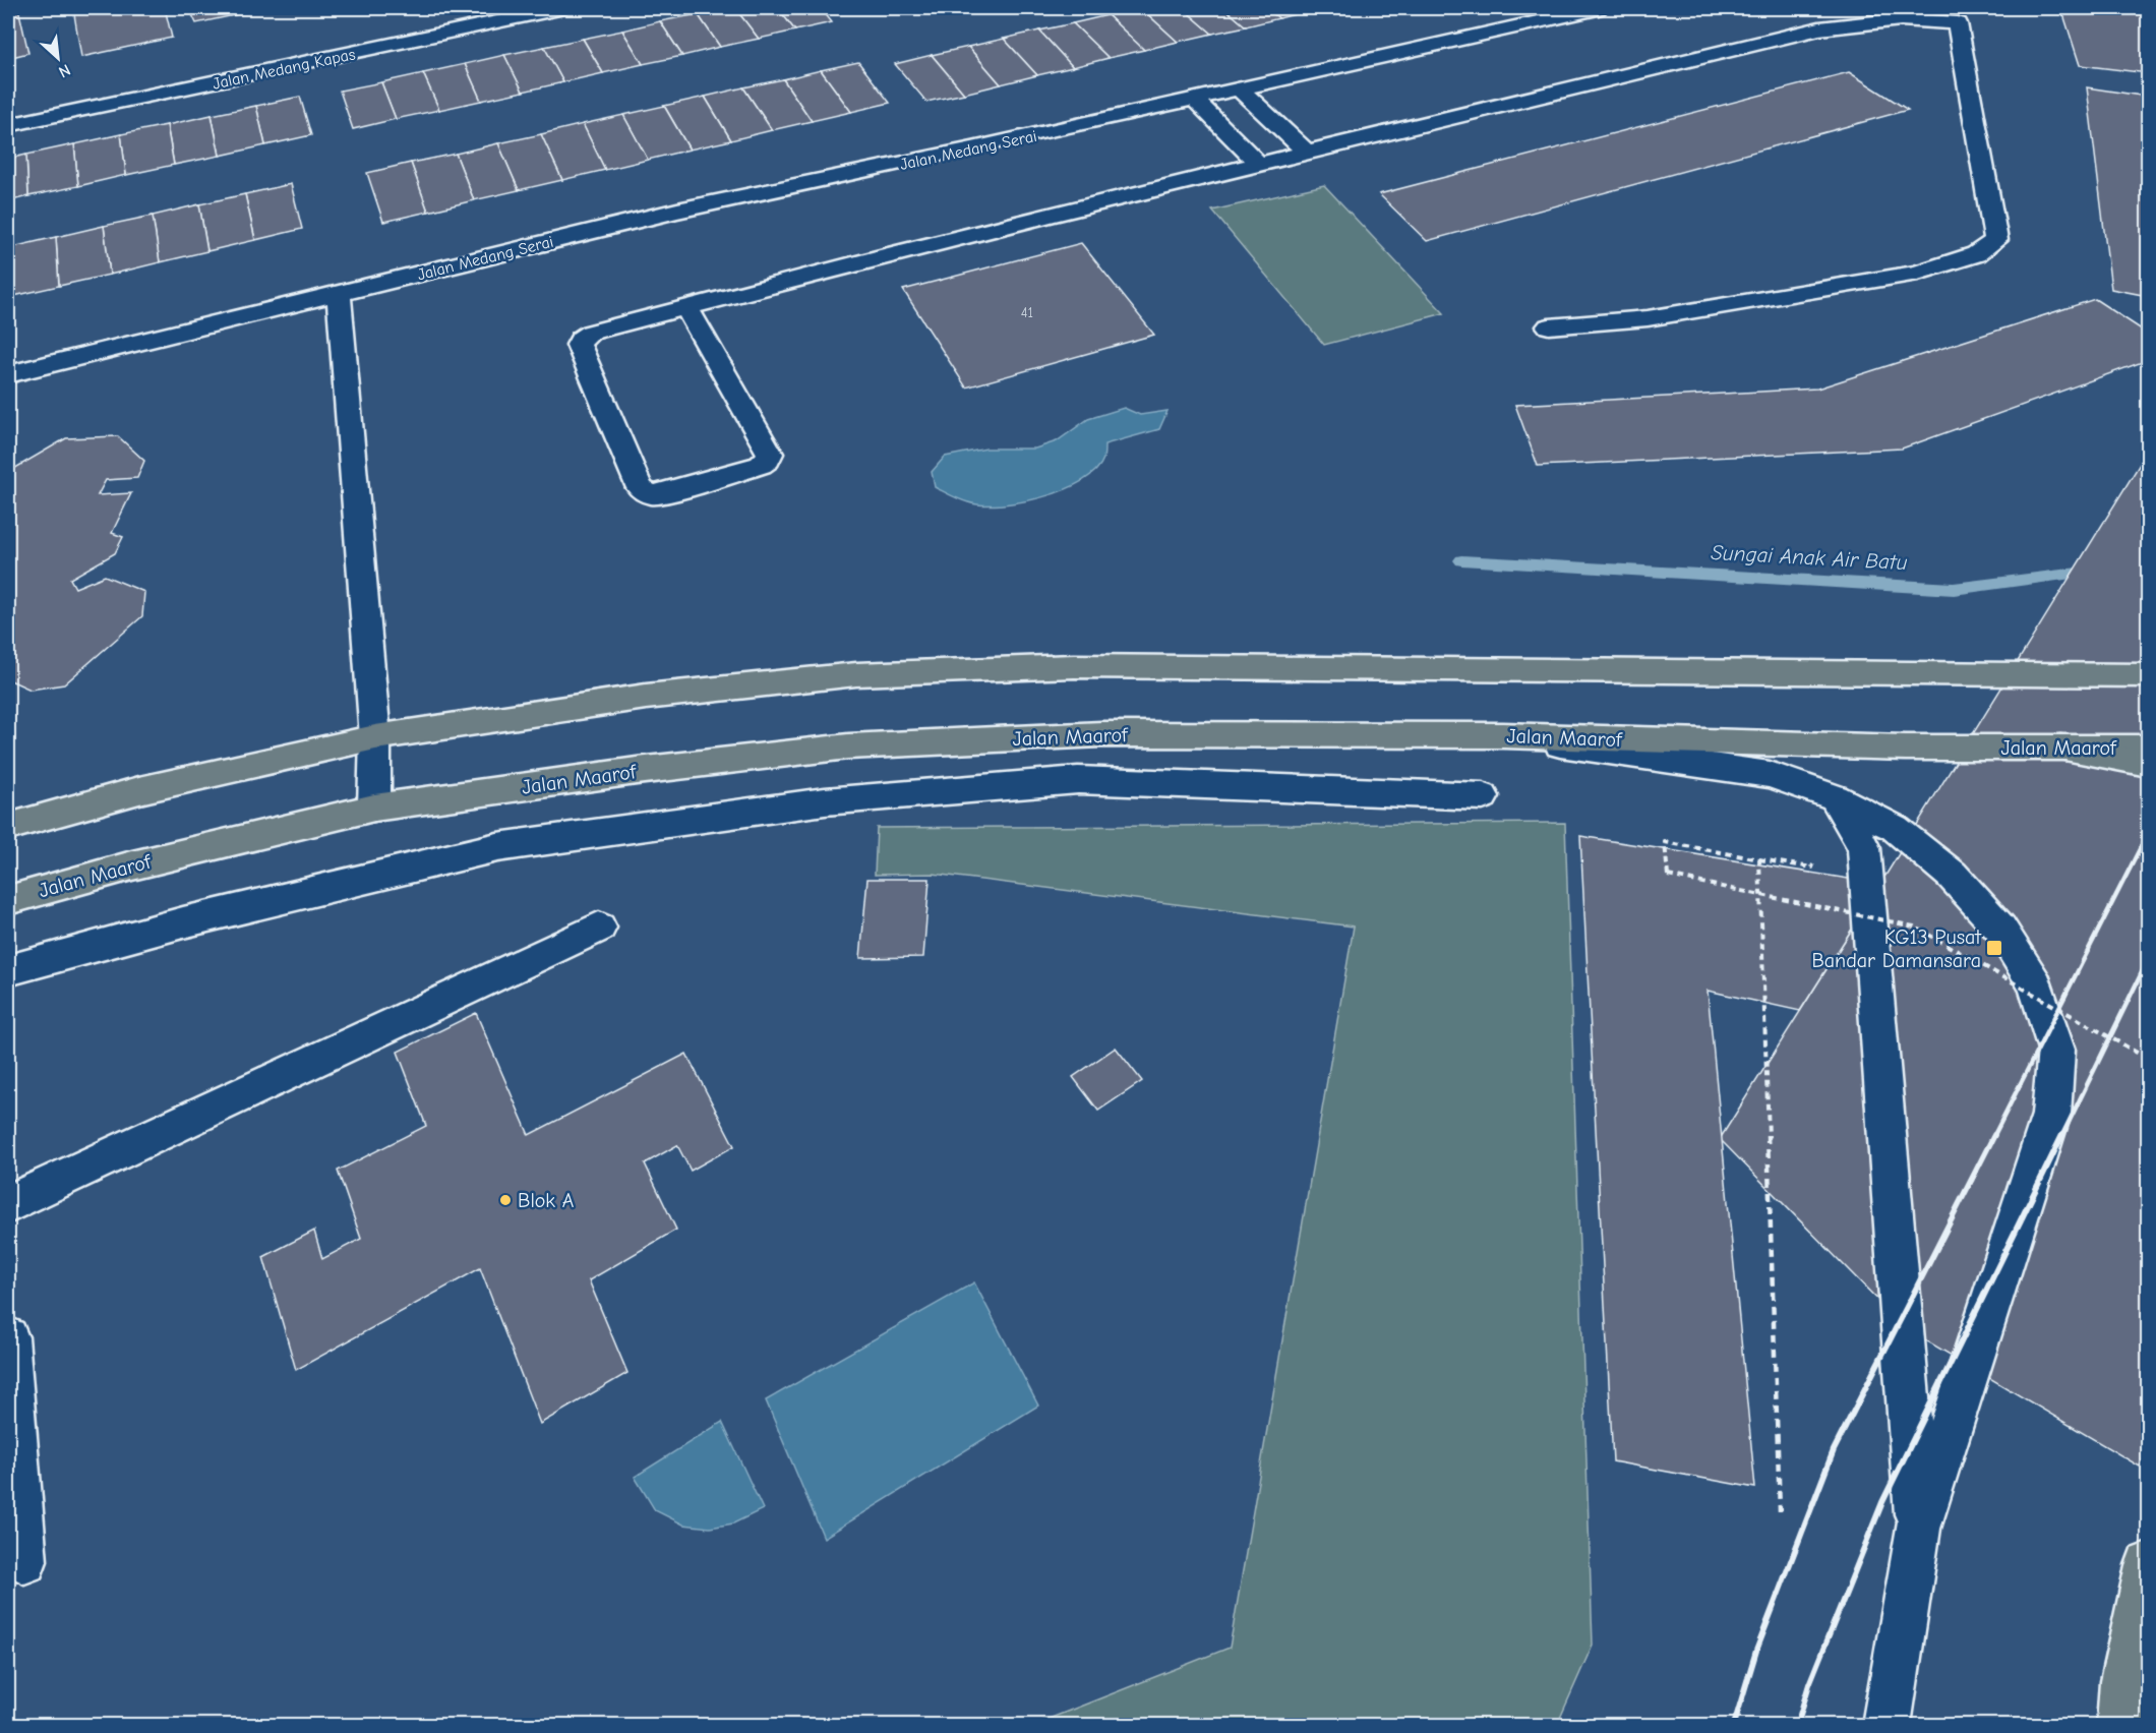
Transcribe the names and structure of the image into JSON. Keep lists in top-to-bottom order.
{
  "streets": {
    "main road": ["Jalan Maarof"],
    "street": ["Jalan Medang Kapas", "Jalan Medang Serai"]
  },
  "water": ["Sungai Anak Air Batu"],
  "places": {
    "transit": ["KG13 Pusat Bandar Damansara"],
    "other": ["Blok A"]
  },
  "house_numbers": ["41"],
  "north": "bottom right"
}
